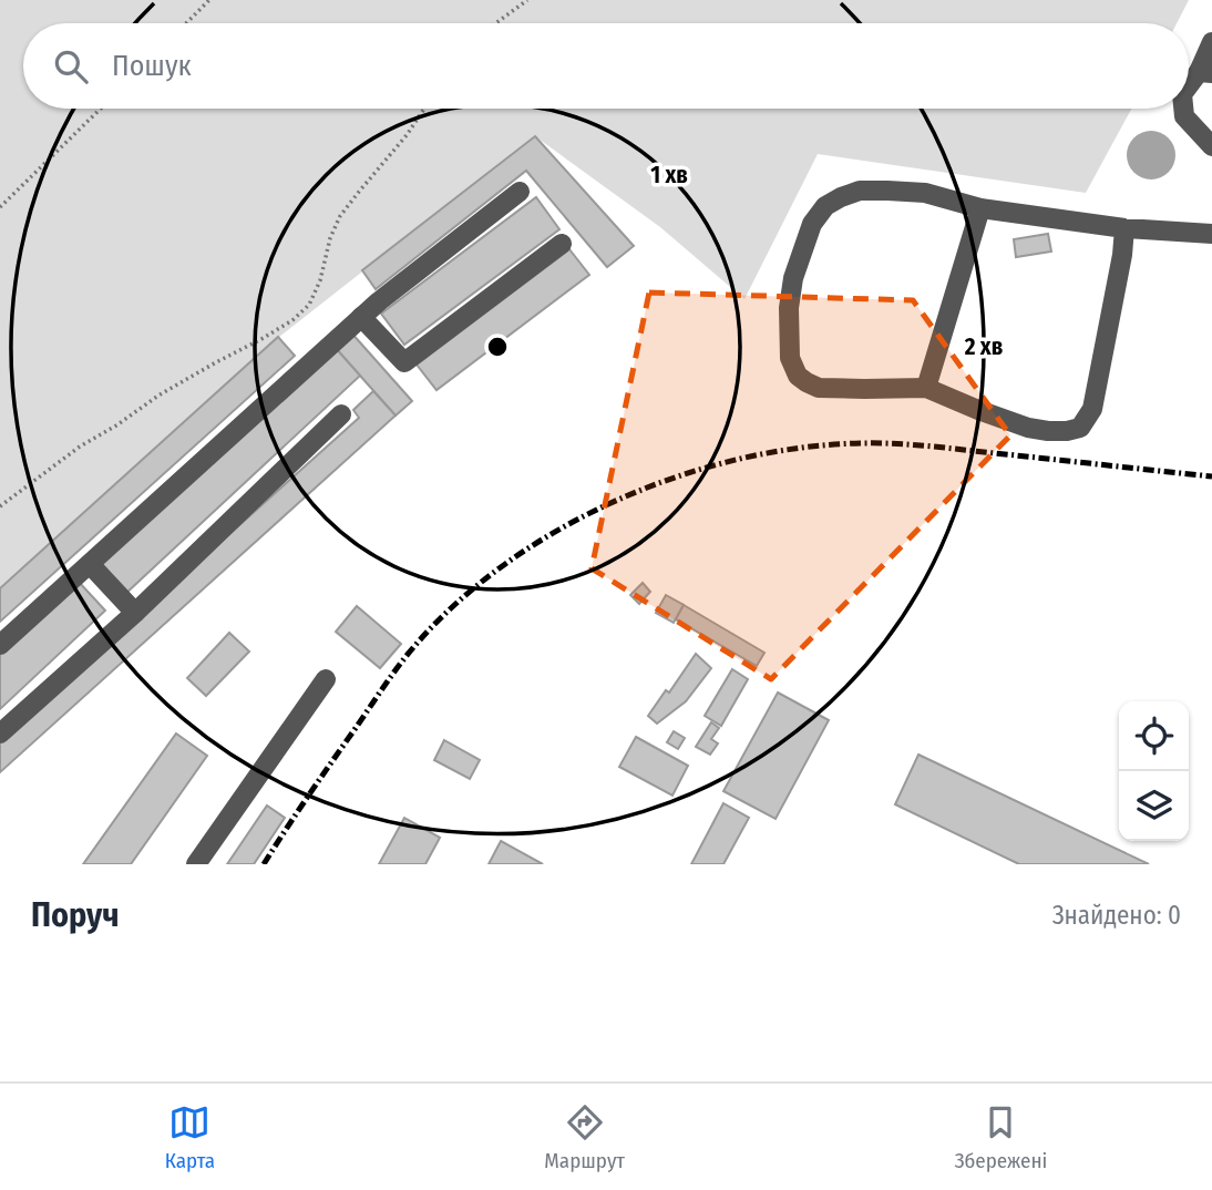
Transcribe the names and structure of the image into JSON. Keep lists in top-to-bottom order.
{
  "page": {
    "search": "Пошук",
    "heading": ["Поруч", "Знайдено: 0"],
    "nav": ["Карта", "Маршрут", "Збережені"]
  },
  "rings": ["1 хв", "2 хв"]
}
